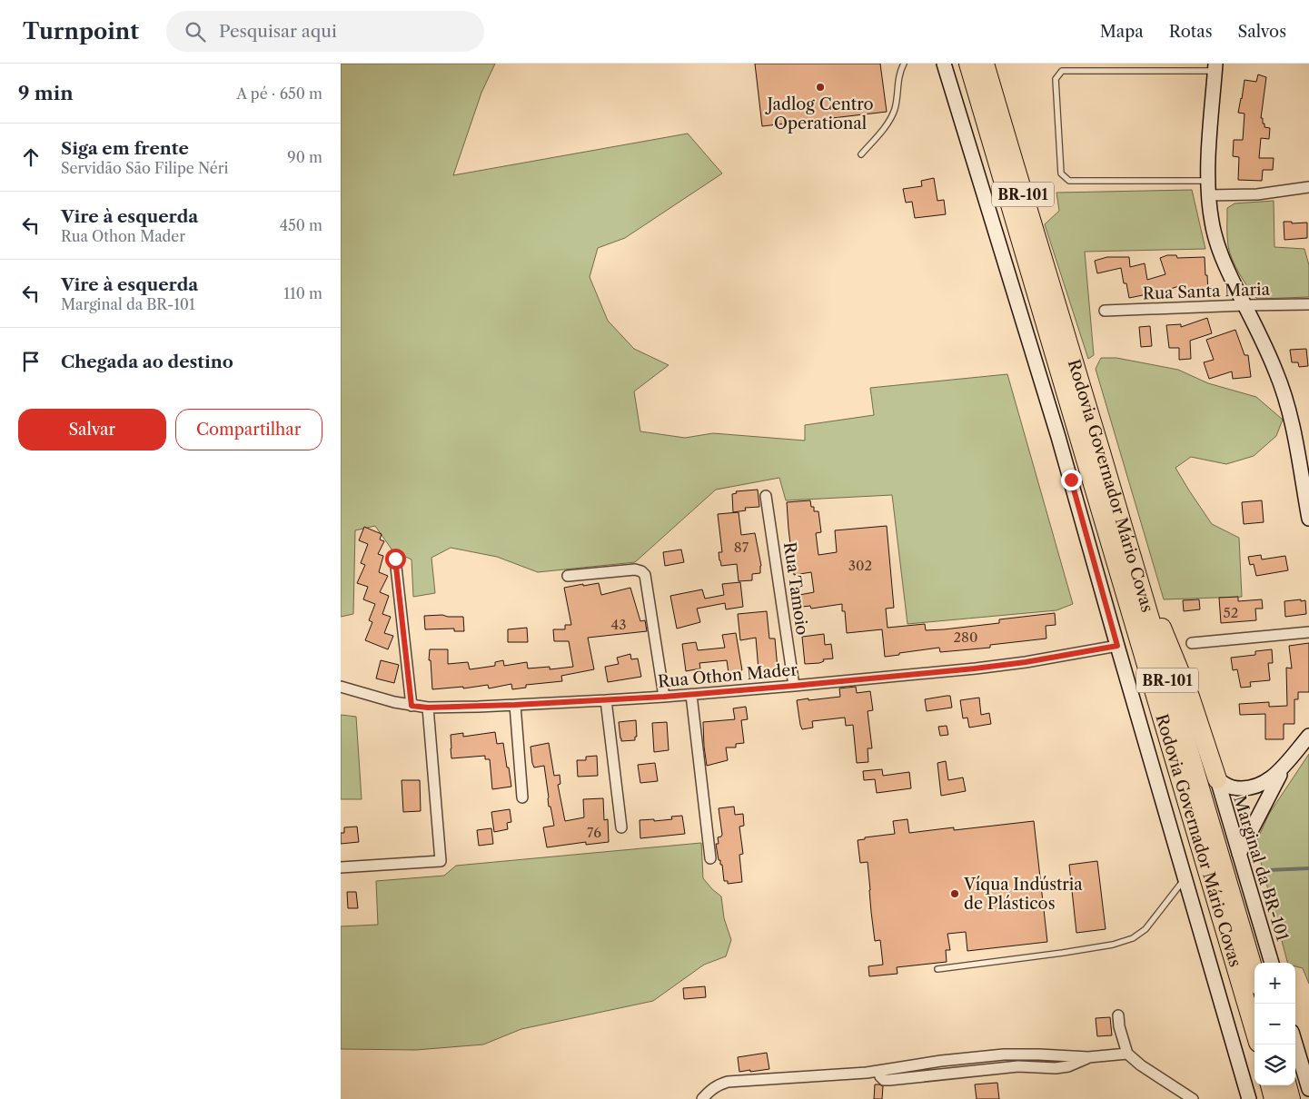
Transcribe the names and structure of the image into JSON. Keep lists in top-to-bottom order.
{
  "streets": {
    "highway": ["BR-101", "Rodovia Governador Mário Covas"],
    "main road": ["Marginal da BR-101"],
    "street": ["Rua Santa Maria", "Rua Tamoio", "Rua Othon Mader"]
  },
  "crossings": [
    ["Rua Tamoio", "Rua Othon Mader"]
  ],
  "places": ["Jadlog Centro Operational", "Víqua Indústria de Plásticos"],
  "house_numbers": [
    "87",
    "302",
    "52",
    "43",
    "280",
    "76"
  ],
  "page": {
    "header": "Turnpoint",
    "search": "Pesquisar aqui",
    "nav": ["Mapa", "Rotas", "Salvos"],
    "heading": ["9 min", "A pé · 650 m"],
    "list": [
      ["Siga em frente", "Servidão São Filipe Néri", "90 m"],
      ["Vire à esquerda", "Rua Othon Mader", "450 m"],
      ["Vire à esquerda", "Marginal da BR-101", "110 m"],
      "Chegada ao destino"
    ],
    "buttons": ["Salvar", "Compartilhar"],
    "map_buttons": ["+", "−"]
  }
}
